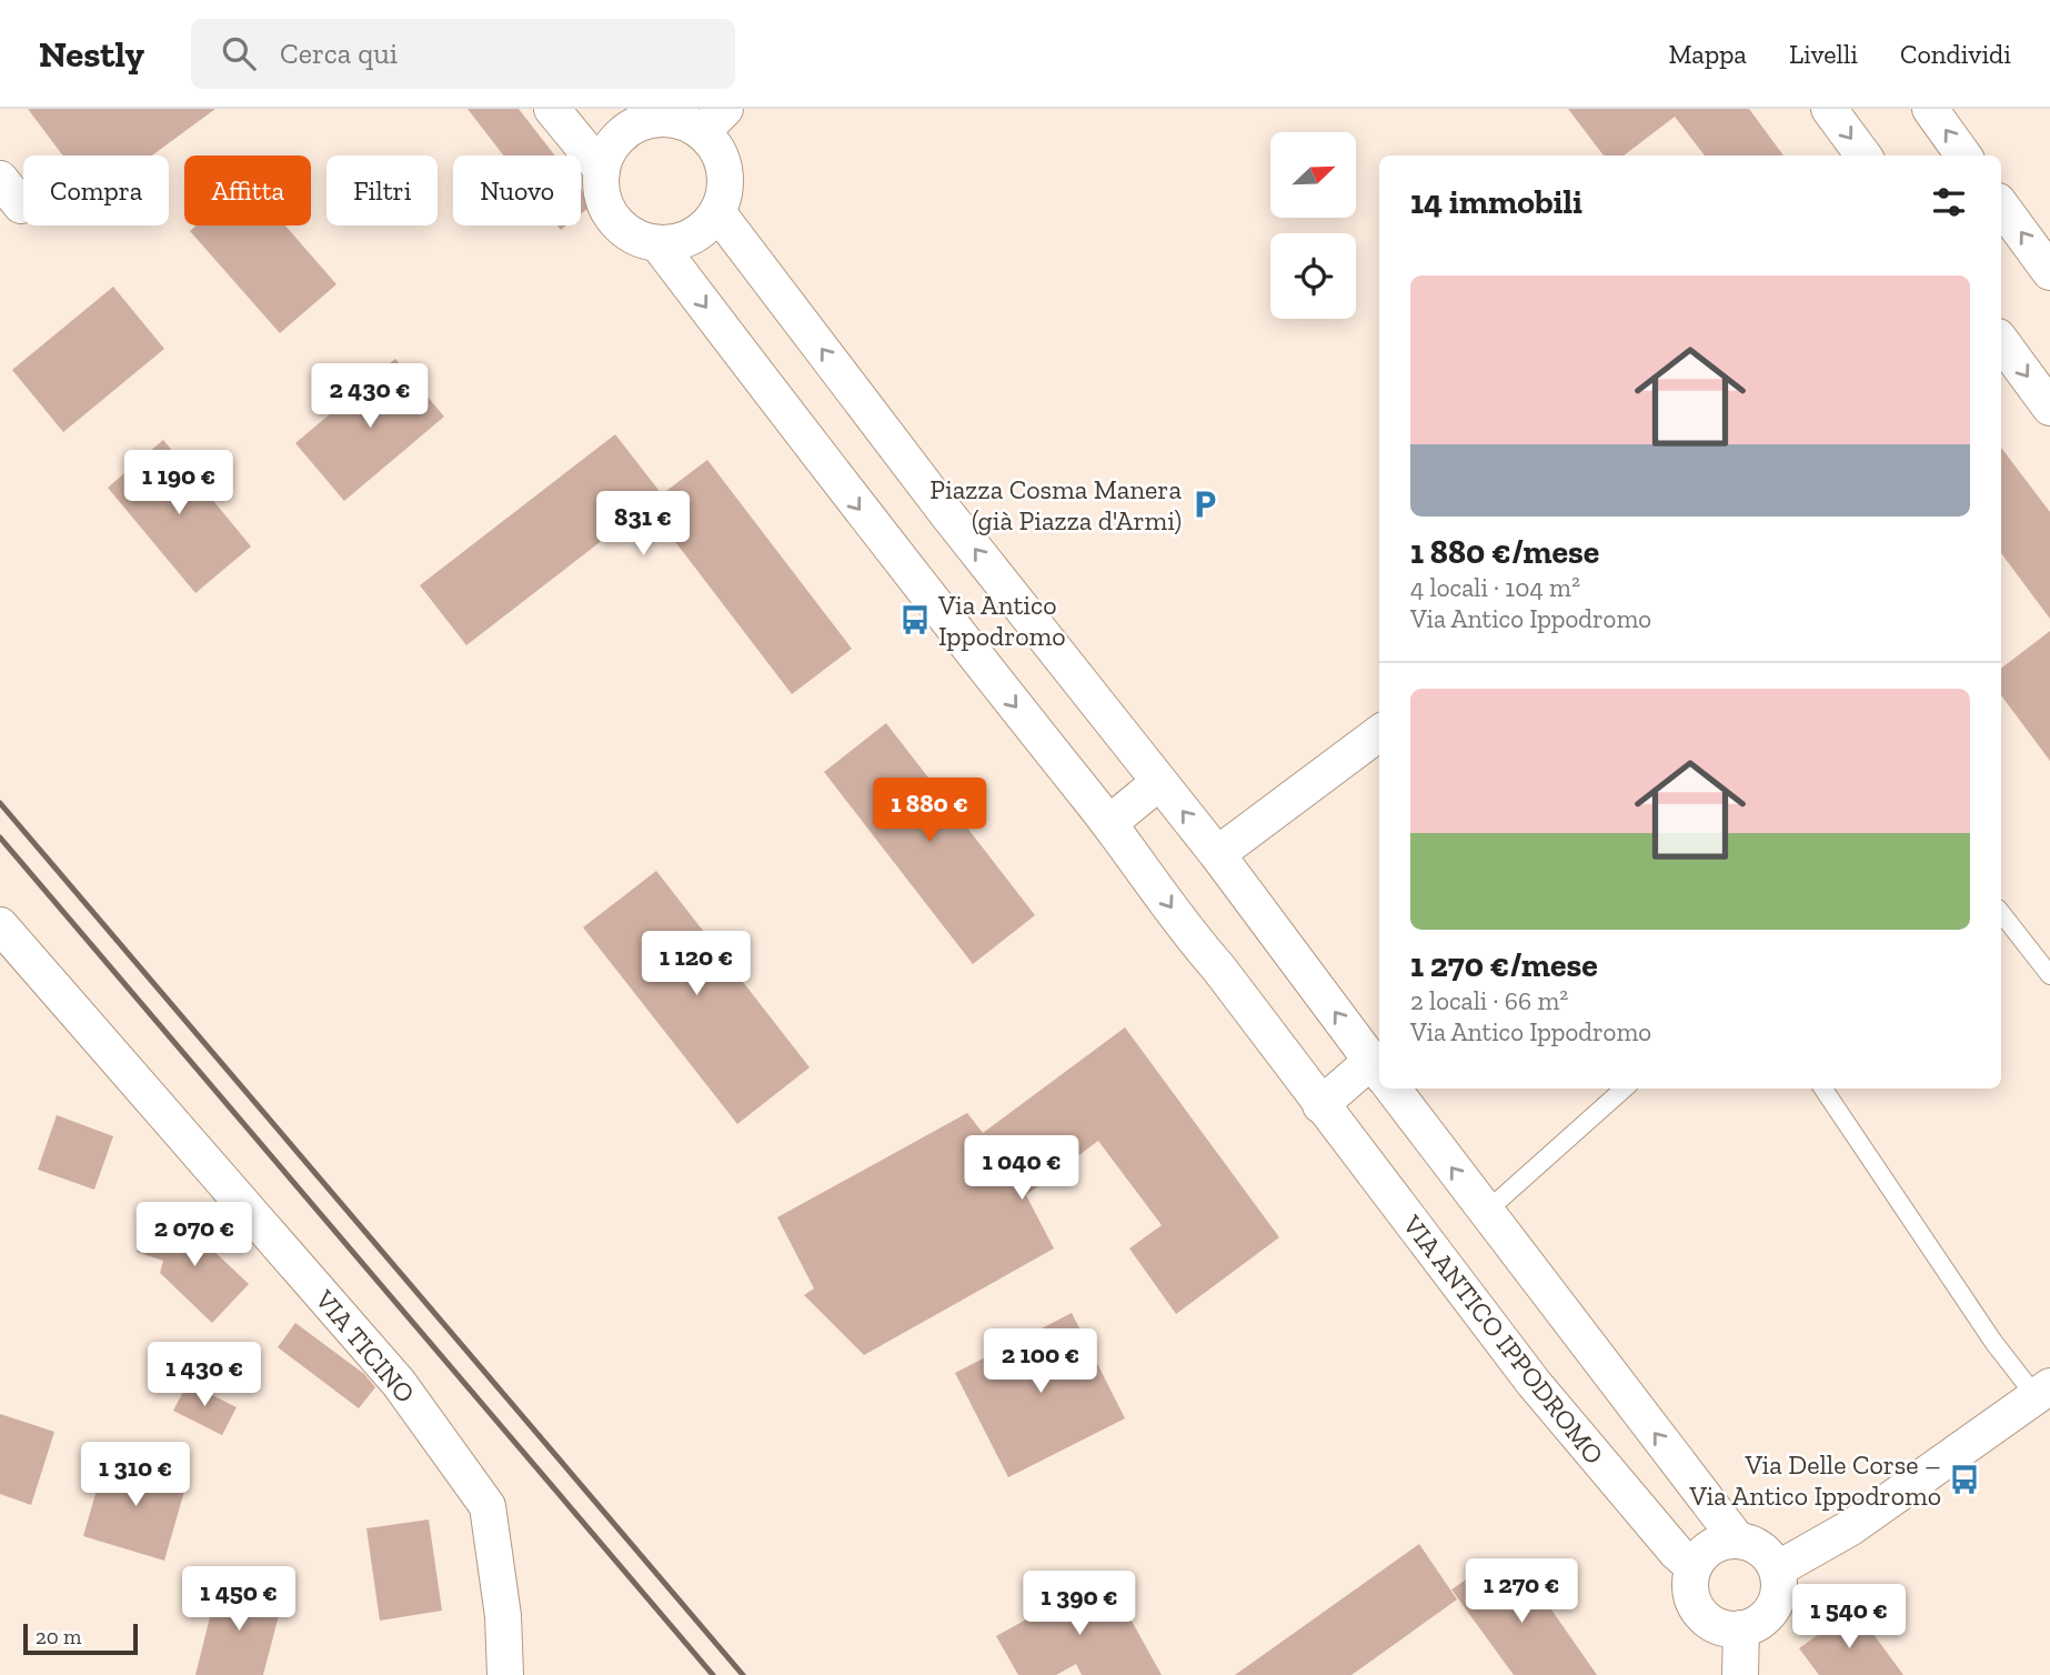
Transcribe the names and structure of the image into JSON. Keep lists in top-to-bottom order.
{
  "streets": {
    "street": ["VIA ANTICO IPPODROMO", "VIA TICINO"]
  },
  "places": {
    "parking": ["Piazza Cosma Manera (già Piazza d'Armi)"],
    "bus stop": ["Via Antico Ippodromo", "Via Delle Corse – Via Antico Ippodromo"]
  },
  "scale_bar": "20 m",
  "north": "top right",
  "page": {
    "header": "Nestly",
    "search": "Cerca qui",
    "nav": ["Mappa", "Livelli", "Condividi"],
    "chip": [
      "Compra",
      "Affitta",
      "Filtri",
      "Nuovo"
    ],
    "heading": "14 immobili",
    "list": [
      {
        "name": "1 880 €/mese",
        "note": "4 locali · 104 m² · Via Antico Ippodromo"
      },
      {
        "name": "1 270 €/mese",
        "note": "2 locali · 66 m² · Via Antico Ippodromo"
      }
    ],
    "price": [
      "2 430 €",
      "1 190 €",
      "831 €",
      "1 880 €",
      "1 120 €",
      "1 040 €",
      "2 070 €",
      "2 100 €",
      "1 430 €",
      "1 310 €",
      "1 270 €",
      "1 450 €",
      "1 390 €",
      "1 540 €"
    ],
    "scale": "20 m"
  }
}
